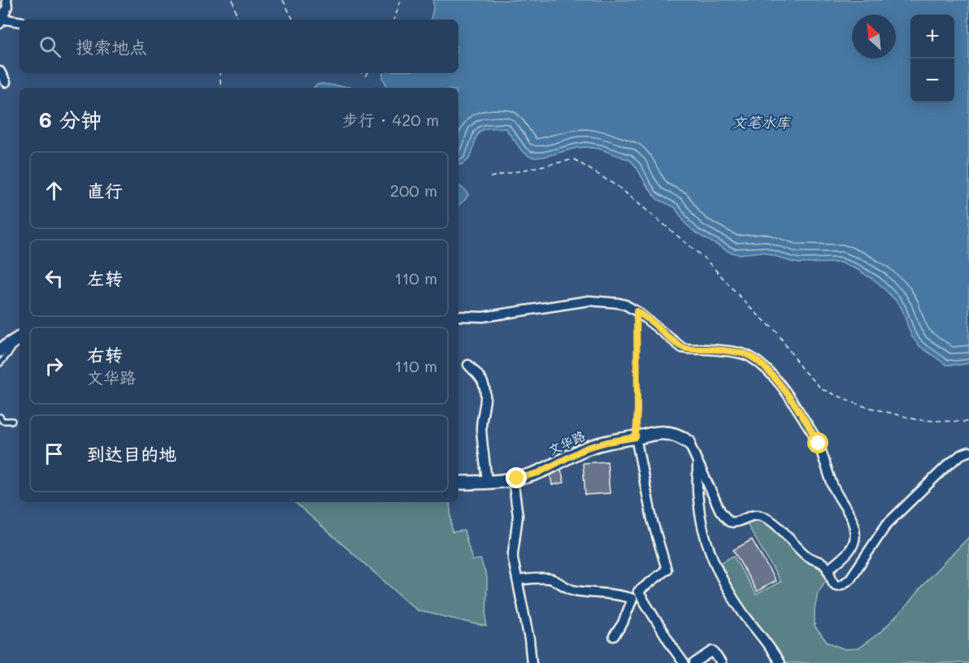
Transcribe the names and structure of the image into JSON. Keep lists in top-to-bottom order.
{
  "streets": {
    "street": ["文华路"]
  },
  "water": ["文笔水库"],
  "north": "top left",
  "page": {
    "map_buttons": ["+", "−"],
    "search": "搜索地点",
    "heading": ["6 分钟", "步行 · 420 m"],
    "list": [
      ["直行", "200 m"],
      ["左转", "110 m"],
      ["右转", "文华路", "110 m"],
      "到达目的地"
    ]
  }
}
